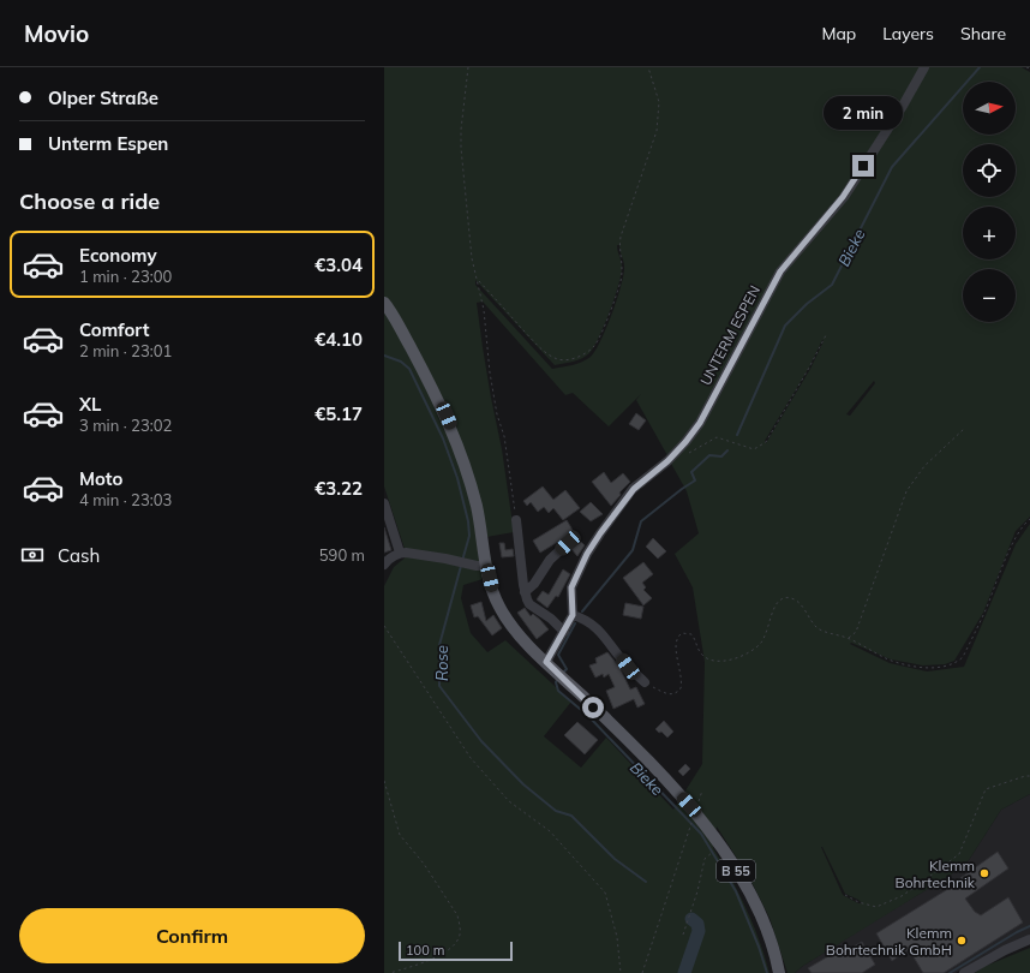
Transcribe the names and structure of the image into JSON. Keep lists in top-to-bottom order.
{
  "streets": {
    "main road": ["B 55"],
    "street": ["UNTERM ESPEN"]
  },
  "water": ["Bieke", "Rose"],
  "places": ["Klemm Bohrtechnik", "Klemm Bohrtechnik GmbH"],
  "scale_bar": "100 m",
  "north": "right",
  "page": {
    "header": "Movio",
    "nav": ["Map", "Layers", "Share"],
    "banner": ["Olper Straße", "Unterm Espen"],
    "map_buttons": ["+", "−"],
    "bubble": "2 min",
    "heading": "Choose a ride",
    "list": [
      {
        "name": "Economy",
        "note": "1 min · 23:00",
        "value": "€3.04"
      },
      {
        "name": "Comfort",
        "note": "2 min · 23:01",
        "value": "€4.10"
      },
      {
        "name": "XL",
        "note": "3 min · 23:02",
        "value": "€5.17"
      },
      {
        "name": "Moto",
        "note": "4 min · 23:03",
        "value": "€3.22"
      }
    ],
    "pay": ["Cash", "590 m"],
    "buttons": "Confirm",
    "scale": "100 m"
  }
}
